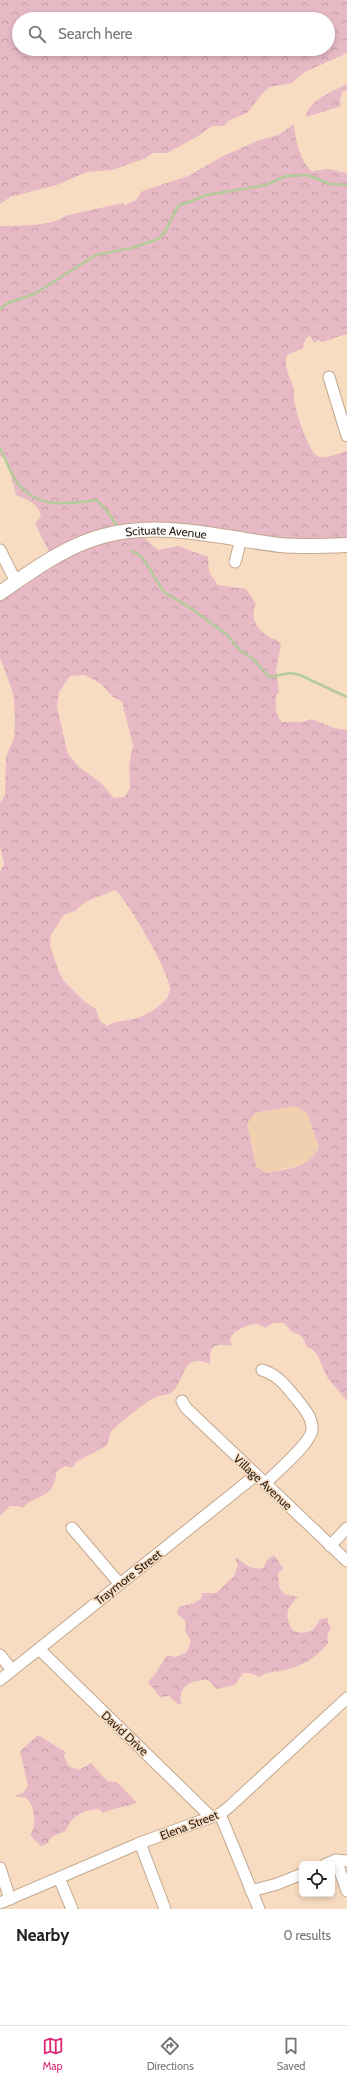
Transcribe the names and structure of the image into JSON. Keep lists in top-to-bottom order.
{
  "streets": {
    "main road": ["Scituate Avenue"],
    "street": [
      "Village Avenue",
      "Traymore Street",
      "David Drive",
      "Elena Street"
    ]
  },
  "crossings": [
    ["Village Avenue", "Traymore Street"],
    ["Traymore Street", "David Drive"],
    ["David Drive", "Elena Street"]
  ],
  "page": {
    "search": "Search here",
    "heading": ["Nearby", "0 results"],
    "nav": ["Map", "Directions", "Saved"]
  }
}
